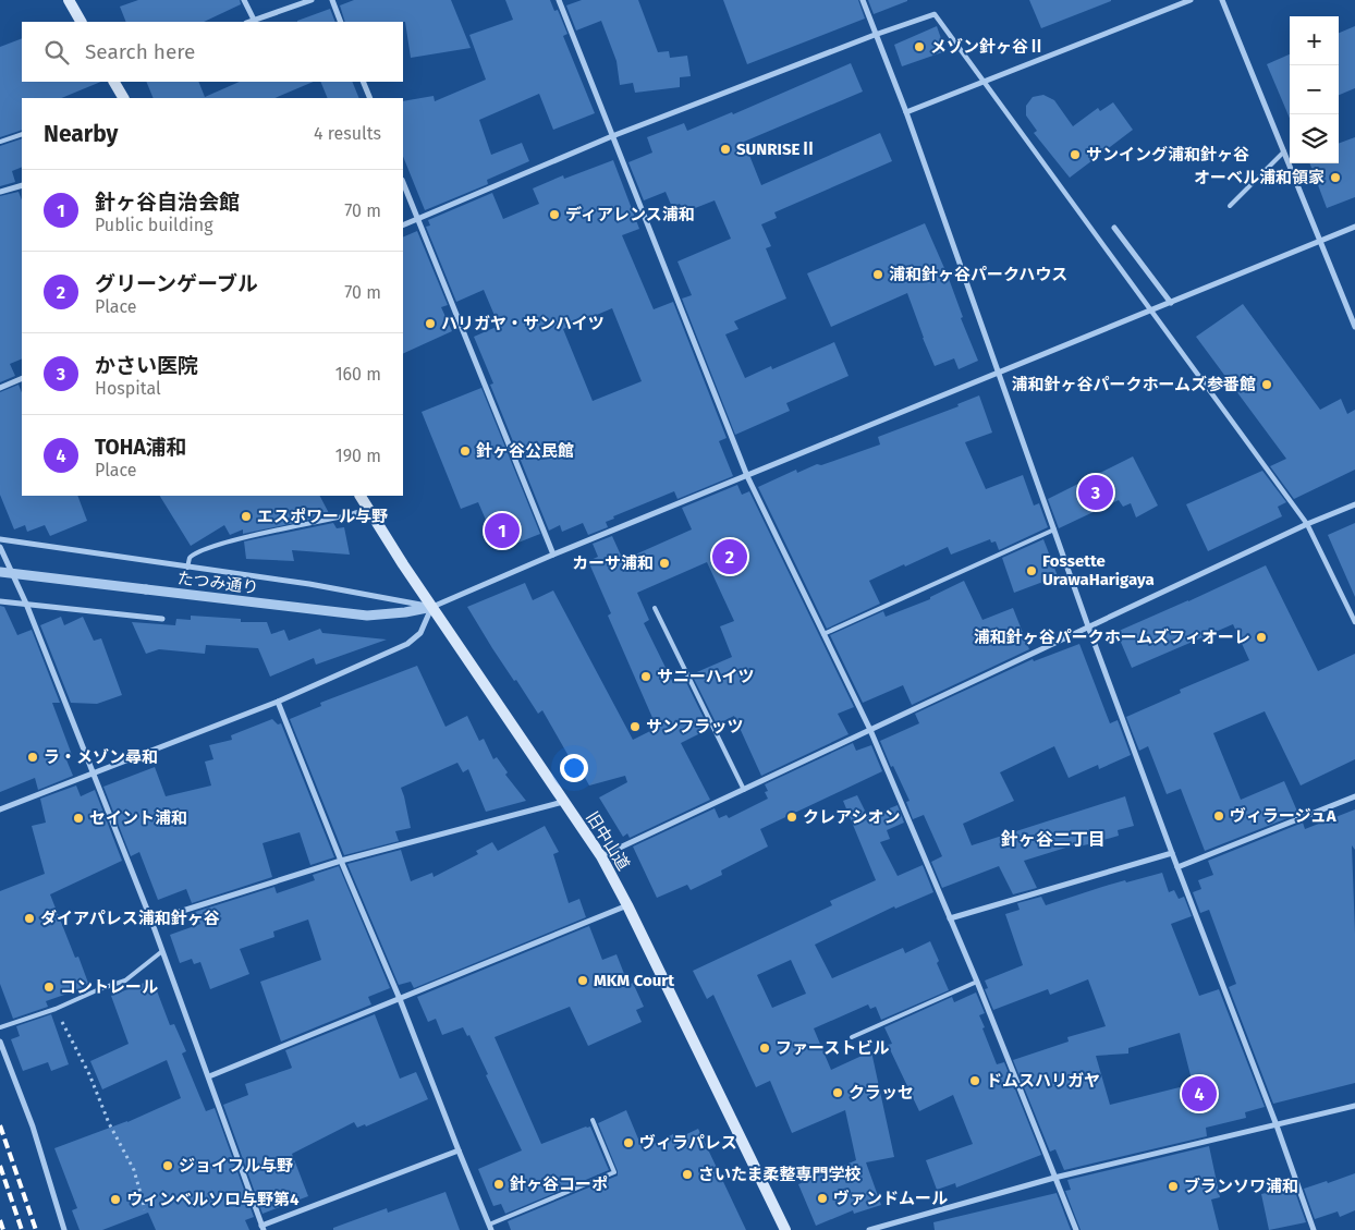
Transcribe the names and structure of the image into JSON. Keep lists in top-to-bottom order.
{
  "streets": {
    "main road": ["旧中山道"],
    "street": ["たつみ通り"]
  },
  "crossings": [
    ["たつみ通り", "旧中山道"]
  ],
  "districts": ["針ヶ谷二丁目"],
  "places": [
    "メゾン針ヶ谷Ⅱ",
    "SUNRISEⅡ",
    "サンイング浦和針ヶ谷",
    "オーベル浦和領家",
    "ディアレンス浦和",
    "浦和針ヶ谷パークハウス",
    "ハリガヤ・サンハイツ",
    "浦和針ヶ谷パークホームズ参番館",
    "針ヶ谷公民館",
    "エスポワール与野",
    "カーサ浦和",
    "Fossette UrawaHarigaya",
    "浦和針ヶ谷パークホームズフィオーレ",
    "サニーハイツ",
    "サンフラッツ",
    "ラ・メゾン尋和",
    "ヴィラージュA",
    "クレアシオン",
    "セイント浦和",
    "ダイアパレス浦和針ヶ谷",
    "MKM Court",
    "コントレール",
    "ファーストビル",
    "ドムスハリガヤ",
    "クラッセ",
    "ヴィラパレス",
    "ジョイフル与野",
    "さいたま柔整専門学校",
    "針ヶ谷コーポ",
    "ブランソワ浦和",
    "ヴァンドムール",
    "ウィンベルソロ与野第4"
  ],
  "page": {
    "map_buttons": ["+", "−"],
    "search": "Search here",
    "heading": ["Nearby", "4 results"],
    "list": [
      {
        "mark": "1",
        "name": "針ヶ谷自治会館",
        "note": "Public building",
        "value": "70 m"
      },
      {
        "mark": "2",
        "name": "グリーンゲーブル",
        "note": "Place",
        "value": "70 m"
      },
      {
        "mark": "3",
        "name": "かさい医院",
        "note": "Hospital",
        "value": "160 m"
      },
      {
        "mark": "4",
        "name": "TOHA浦和",
        "note": "Place",
        "value": "190 m"
      }
    ],
    "pins": [
      "3",
      "1",
      "2",
      "4"
    ]
  }
}
